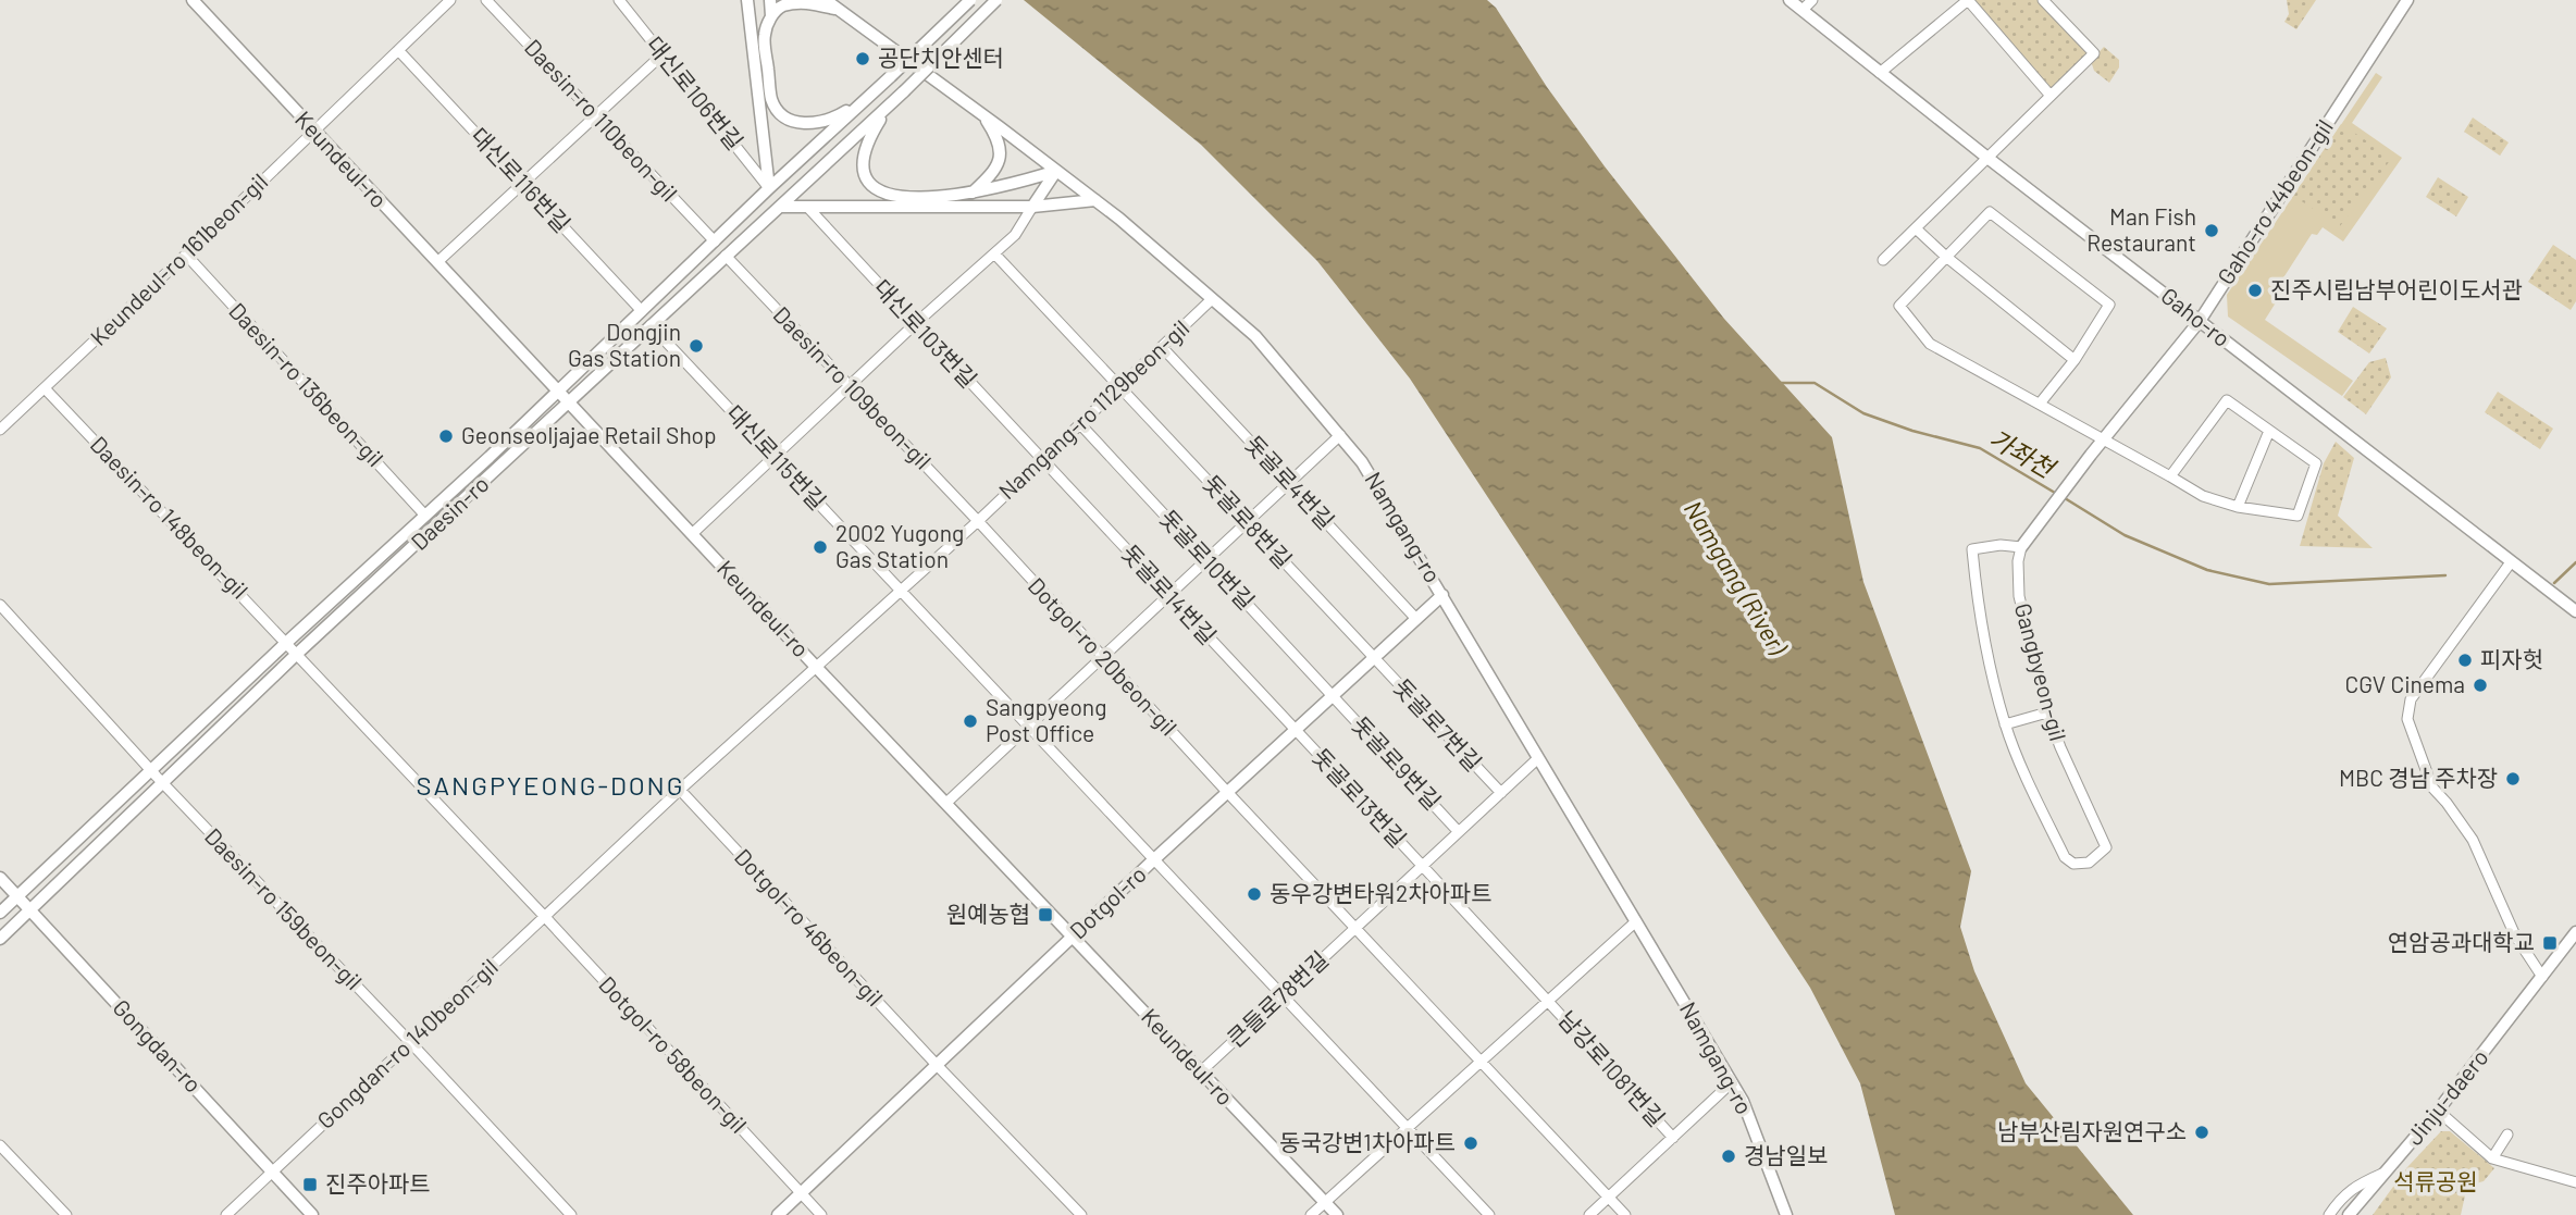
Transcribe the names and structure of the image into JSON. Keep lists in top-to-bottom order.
{
  "streets": {
    "street": [
      "대신로106번길",
      "Daesin-ro 110beon-gil",
      "Keundeul-ro",
      "대신로116번길",
      "Gaho-ro 44beon-gil",
      "Keundeul-ro 161beon-gil",
      "Gaho-ro",
      "대신로103번길",
      "Daesin-ro 136beon-gil",
      "Daesin-ro 109beon-gil",
      "Namgang-ro 1129beon-gil",
      "대신로115번길",
      "돗골로4번길",
      "Daesin-ro",
      "Daesin-ro 148beon-gil",
      "돗골로8번길",
      "Namgang-ro",
      "돗골로10번길",
      "돗골로14번길",
      "Dotgol-ro 20beon-gil",
      "Gangbyeon-gil",
      "돗골로7번길",
      "돗골로9번길",
      "돗골로13번길",
      "Dotgol-ro",
      "Daesin-ro 159beon-gil",
      "Dotgol-ro 46beon-gil",
      "큰들로78번길",
      "Gongdan-ro 140beon-gil",
      "Gongdan-ro",
      "Dotgol-ro 58beon-gil",
      "남강로1081번길",
      "Jinju-daero"
    ]
  },
  "crossings": [
    ["대신로106번길", "Daesin-ro"],
    ["Daesin-ro 110beon-gil", "Daesin-ro"],
    ["Keundeul-ro", "Keundeul-ro 161beon-gil"],
    ["Keundeul-ro", "Namgang-ro 1129beon-gil"],
    ["Keundeul-ro", "Daesin-ro"],
    ["Keundeul-ro", "Dotgol-ro"],
    ["Keundeul-ro", "큰들로78번길"],
    ["Keundeul-ro", "Gongdan-ro 140beon-gil"],
    ["대신로116번길", "Keundeul-ro 161beon-gil"],
    ["대신로116번길", "Daesin-ro"],
    ["Gaho-ro 44beon-gil", "Gaho-ro"],
    ["Keundeul-ro 161beon-gil", "Daesin-ro 136beon-gil"],
    ["Keundeul-ro 161beon-gil", "Daesin-ro 148beon-gil"],
    ["대신로103번길", "Namgang-ro 1129beon-gil"],
    ["대신로103번길", "돗골로14번길"],
    ["Daesin-ro 136beon-gil", "Daesin-ro"],
    ["Daesin-ro 109beon-gil", "Namgang-ro 1129beon-gil"],
    ["Daesin-ro 109beon-gil", "Daesin-ro"],
    ["Daesin-ro 109beon-gil", "Dotgol-ro 20beon-gil"],
    ["Namgang-ro 1129beon-gil", "대신로115번길"],
    ["Namgang-ro 1129beon-gil", "돗골로4번길"],
    ["Namgang-ro 1129beon-gil", "돗골로8번길"],
    ["Namgang-ro 1129beon-gil", "Namgang-ro"],
    ["Namgang-ro 1129beon-gil", "돗골로10번길"],
    ["Namgang-ro 1129beon-gil", "돗골로14번길"],
    ["Namgang-ro 1129beon-gil", "Dotgol-ro 20beon-gil"],
    ["Namgang-ro 1129beon-gil", "Gongdan-ro 140beon-gil"],
    ["대신로115번길", "Daesin-ro"],
    ["대신로115번길", "Dotgol-ro"],
    ["대신로115번길", "큰들로78번길"],
    ["돗골로4번길", "Dotgol-ro"],
    ["Daesin-ro", "Daesin-ro 148beon-gil"],
    ["Daesin-ro", "Daesin-ro 159beon-gil"],
    ["Daesin-ro", "Gongdan-ro"],
    ["Daesin-ro 148beon-gil", "Gongdan-ro 140beon-gil"],
    ["Daesin-ro 148beon-gil", "Dotgol-ro 58beon-gil"],
    ["돗골로8번길", "돗골로7번길"],
    ["돗골로8번길", "Dotgol-ro"],
    ["Namgang-ro", "Dotgol-ro"],
    ["Namgang-ro", "큰들로78번길"],
    ["돗골로10번길", "돗골로9번길"],
    ["돗골로10번길", "Dotgol-ro"],
    ["돗골로14번길", "돗골로13번길"],
    ["돗골로14번길", "Dotgol-ro"],
    ["Dotgol-ro 20beon-gil", "Dotgol-ro"],
    ["Dotgol-ro 20beon-gil", "큰들로78번길"],
    ["돗골로7번길", "Dotgol-ro"],
    ["돗골로7번길", "큰들로78번길"],
    ["돗골로9번길", "Dotgol-ro"],
    ["돗골로9번길", "큰들로78번길"],
    ["돗골로13번길", "Dotgol-ro"],
    ["돗골로13번길", "큰들로78번길"],
    ["돗골로13번길", "남강로1081번길"],
    ["Dotgol-ro", "Dotgol-ro 46beon-gil"],
    ["Dotgol-ro", "Dotgol-ro 58beon-gil"],
    ["Daesin-ro 159beon-gil", "Gongdan-ro 140beon-gil"],
    ["Dotgol-ro 46beon-gil", "Gongdan-ro 140beon-gil"],
    ["Gongdan-ro 140beon-gil", "Gongdan-ro"],
    ["Gongdan-ro 140beon-gil", "Dotgol-ro 58beon-gil"]
  ],
  "districts": ["SANGPYEONG-DONG"],
  "water": ["가좌천", "Namgang (River)"],
  "parks": ["석류공원"],
  "places": {
    "other": [
      "공단치안센터",
      "Man Fish Restaurant",
      "진주시립남부어린이도서관",
      "Dongjin Gas Station",
      "Geonseoljajae Retail Shop",
      "2002 Yugong Gas Station",
      "피자헛",
      "CGV Cinema",
      "Sangpyeong Post Office",
      "MBC 경남 주차장",
      "동우강변타워2차아파트",
      "남부산림자원연구소",
      "동국강변1차아파트",
      "경남일보"
    ],
    "transit": ["원예농협", "연암공과대학교", "진주아파트"]
  }
}
